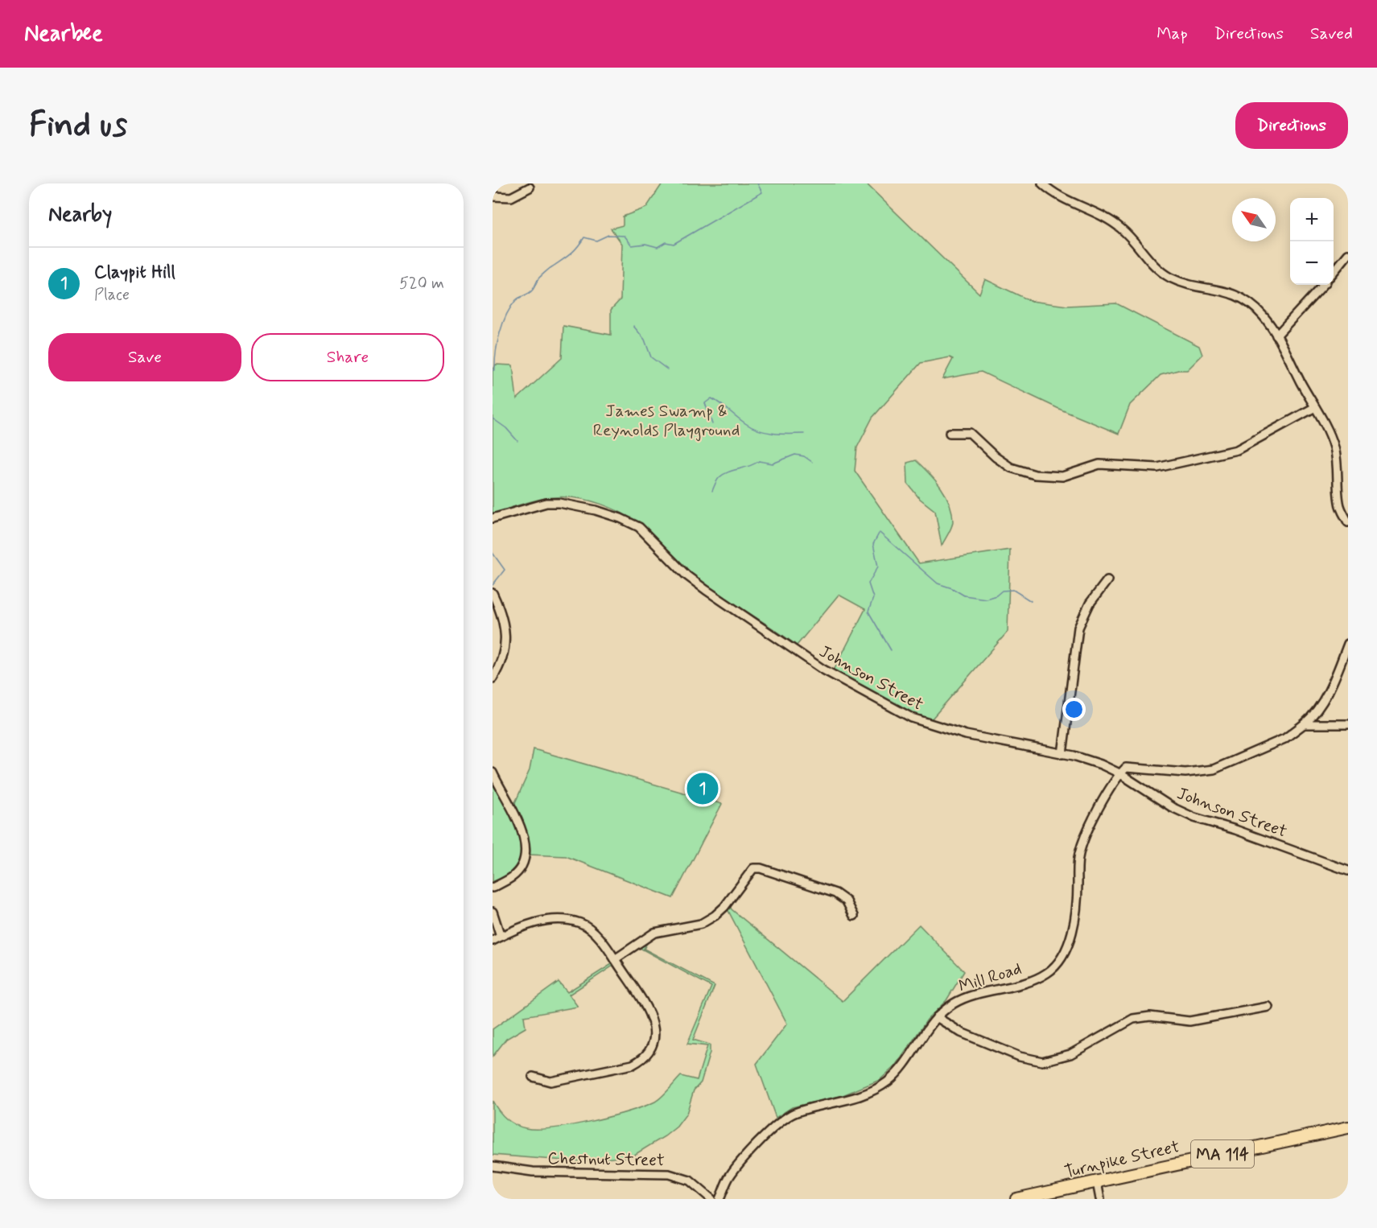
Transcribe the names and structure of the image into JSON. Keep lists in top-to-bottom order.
{
  "streets": {
    "highway": ["MA 114", "Turnpike Street"],
    "street": ["Johnson Street", "Mill Road", "Chestnut Street"]
  },
  "crossings": [
    ["Johnson Street", "Mill Road"]
  ],
  "parks": ["James Swamp & Reynolds Playground"],
  "north": "top left",
  "page": {
    "header": "Nearbee",
    "nav": ["Map", "Directions", "Saved"],
    "buttons": [
      "Directions",
      ["Save", "Share"]
    ],
    "title": "Find us",
    "heading": "Nearby",
    "map_buttons": ["+", "−"],
    "list": [
      {
        "mark": "1",
        "name": "Claypit Hill",
        "note": "Place",
        "value": "520 m"
      }
    ],
    "pins": "1"
  }
}
